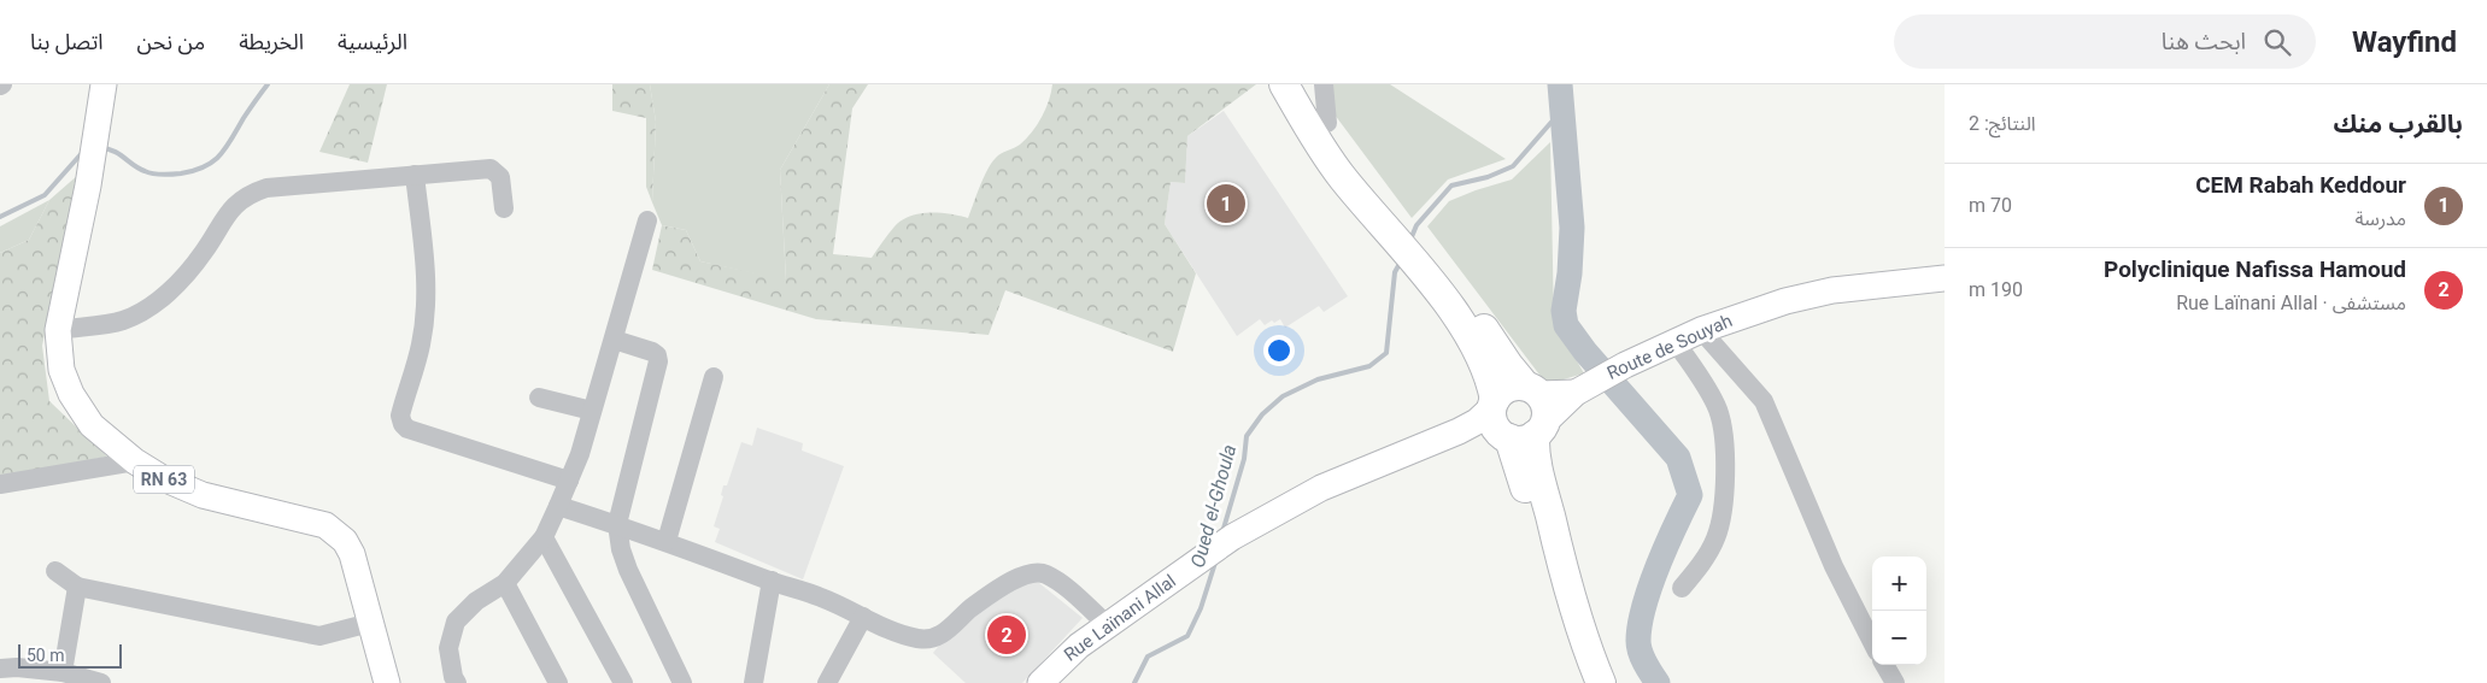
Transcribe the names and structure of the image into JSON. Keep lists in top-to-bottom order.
{
  "streets": {
    "main road": ["Route de Souyah", "RN 63", "Rue Laïnani Allal"]
  },
  "water": ["Oued el-Ghoula"],
  "scale_bar": "50 m",
  "page": {
    "header": "Wayfind",
    "search": "ابحث هنا",
    "nav": [
      "الرئيسية",
      "الخريطة",
      "من نحن",
      "اتصل بنا"
    ],
    "heading": ["بالقرب منك", "النتائج: 2"],
    "list": [
      {
        "mark": "1",
        "name": "CEM Rabah Keddour",
        "note": "مدرسة",
        "value": "70 m"
      },
      {
        "mark": "2",
        "name": "Polyclinique Nafissa Hamoud",
        "note": "مستشفى · Rue Laïnani Allal",
        "value": "190 m"
      }
    ],
    "pins": ["1", "2"],
    "map_buttons": ["+", "−"],
    "scale": "50 m"
  }
}
